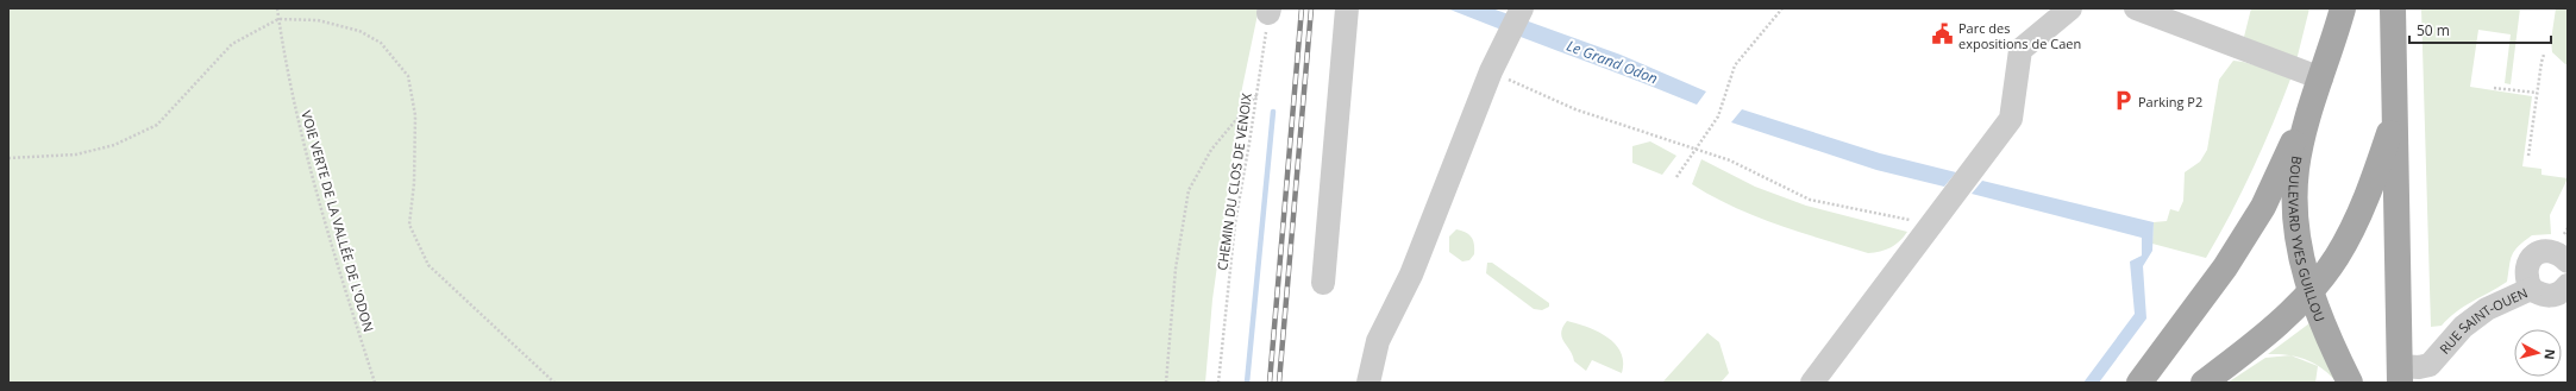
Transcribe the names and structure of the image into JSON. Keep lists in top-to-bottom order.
{
  "streets": {
    "main road": ["BOULEVARD YVES GUILLOU"],
    "street": ["RUE SAINT-OUEN"],
    "path": ["CHEMIN DU CLOS DE VENOIX", "VOIE VERTE DE LA VALLÉE DE L'ODON"]
  },
  "water": ["Le Grand Odon"],
  "places": {
    "public building": ["Parc des expositions de Caen"],
    "parking": ["Parking P2"]
  },
  "scale_bar": "50 m",
  "north": "right"
}
